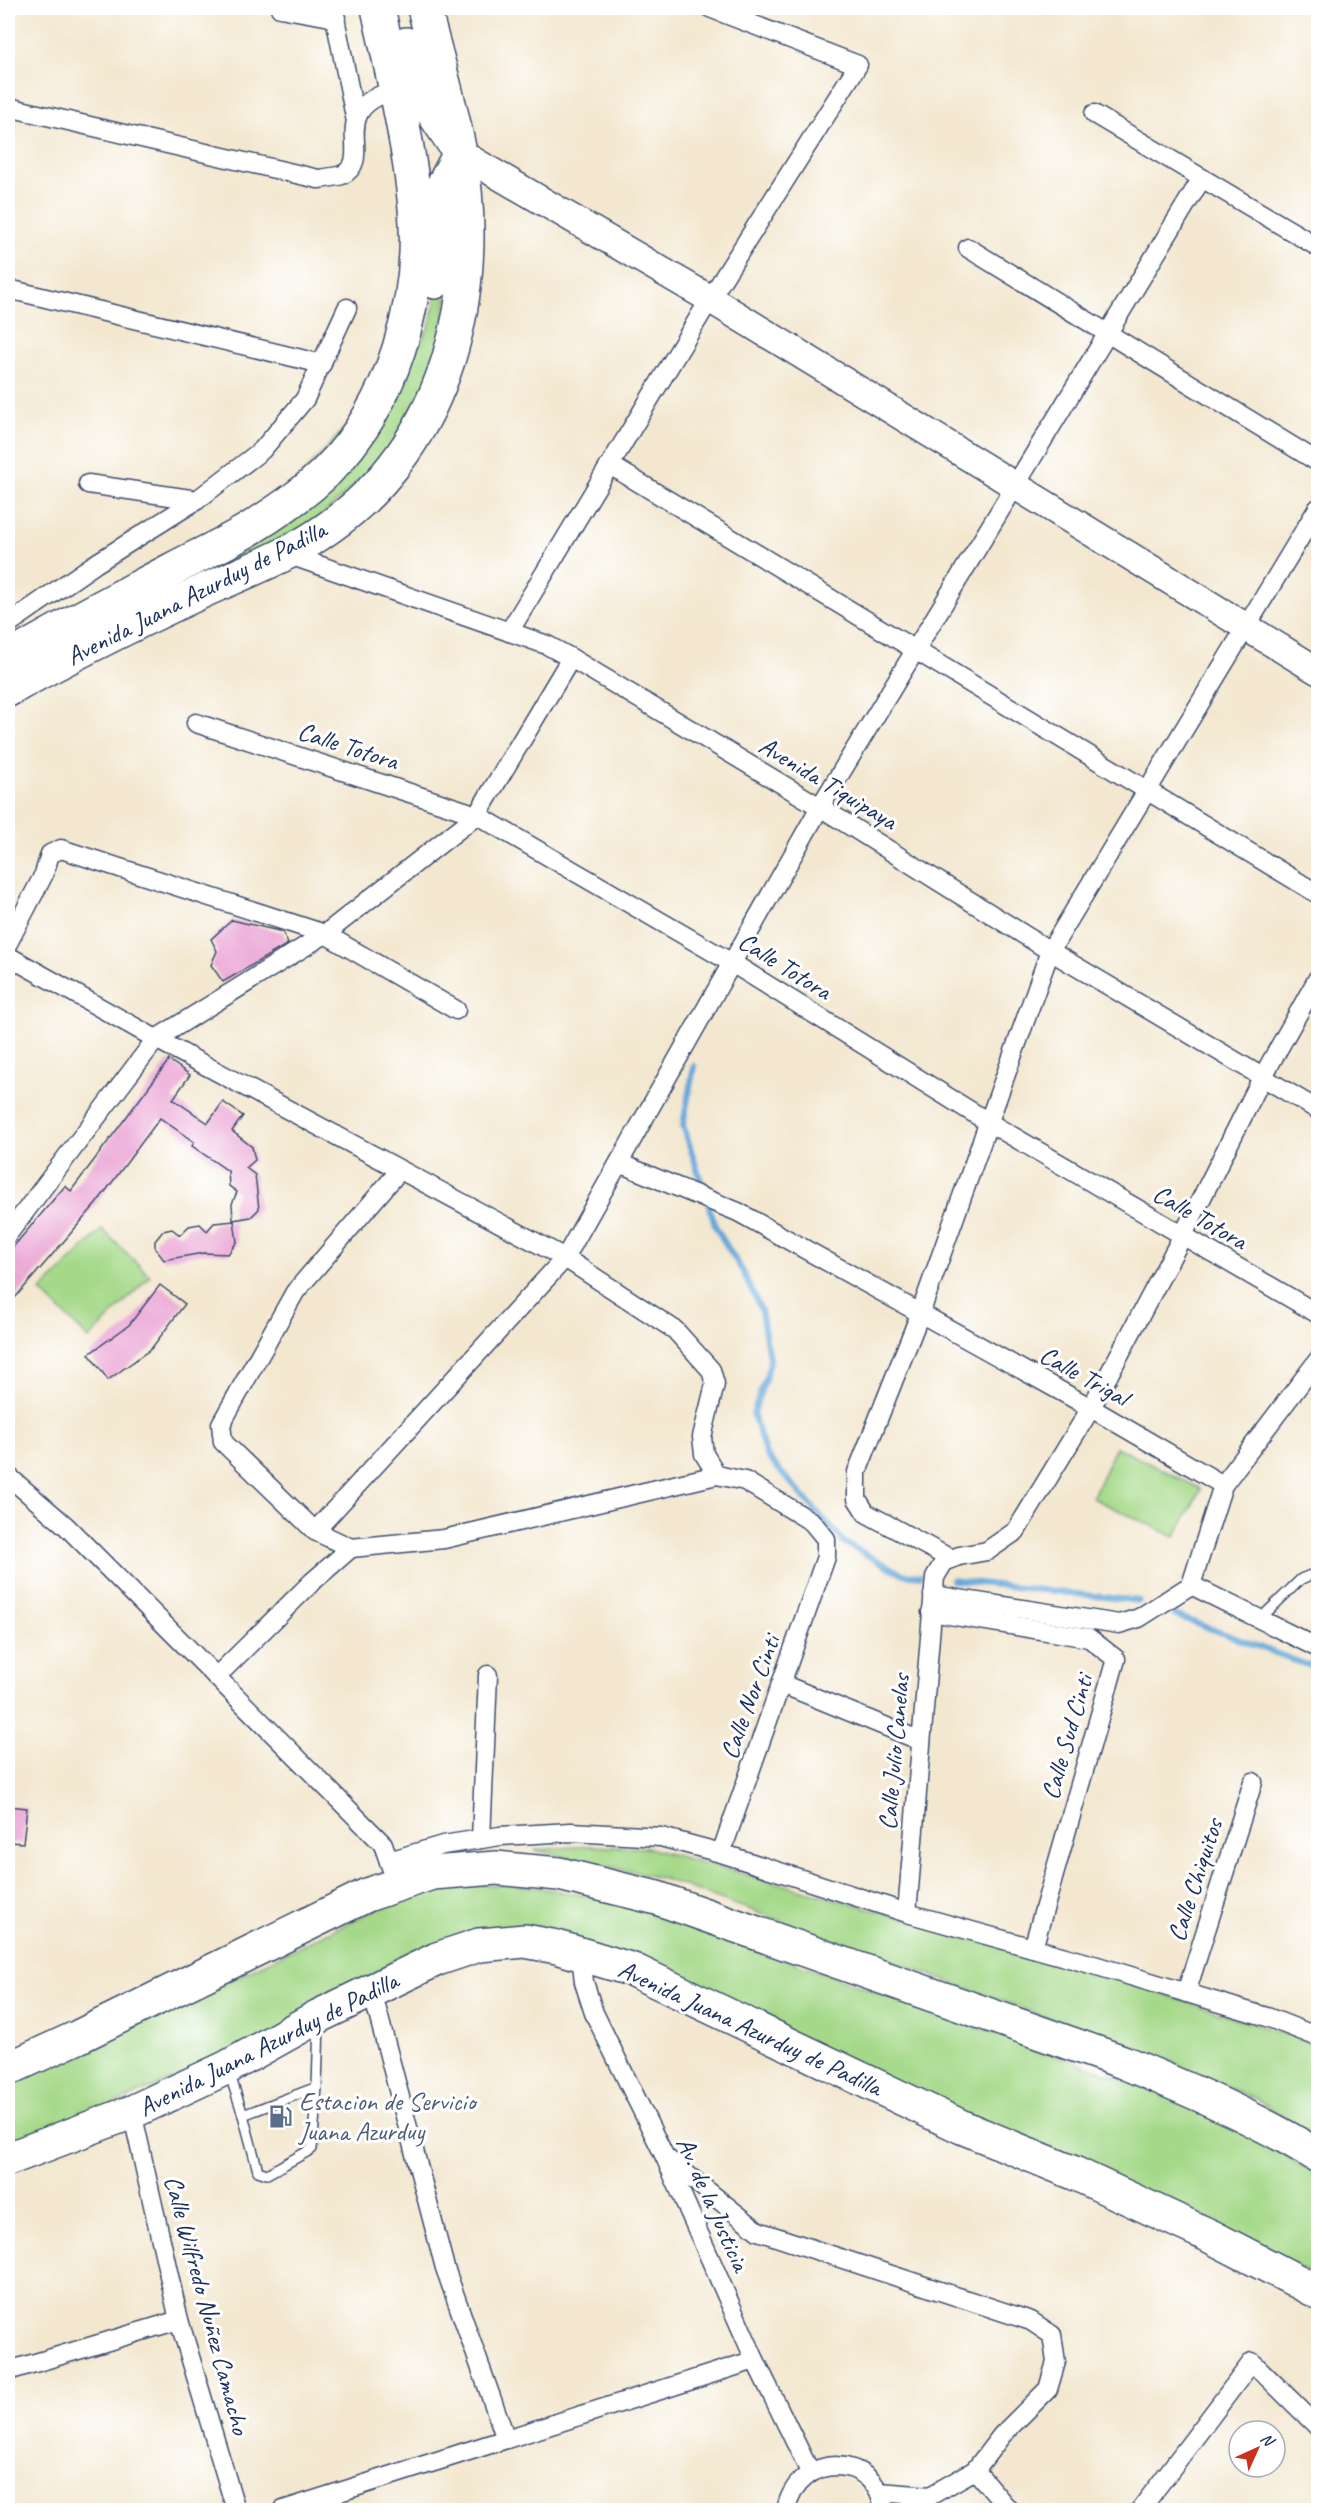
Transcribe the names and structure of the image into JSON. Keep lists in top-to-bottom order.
{
  "streets": {
    "highway": ["Avenida Juana Azurduy de Padilla"],
    "street": [
      "Calle Totora",
      "Avenida Tiquipaya",
      "Calle Trigal",
      "Calle Nor Cinti",
      "Calle Sud Cinti",
      "Calle Julio Canelas",
      "Calle Chiquitos",
      "Av. de la Justicia",
      "Calle Wilfredo Nuñez Camacho"
    ]
  },
  "crossings": [
    ["Avenida Juana Azurduy de Padilla", "Avenida Tiquipaya"],
    ["Avenida Juana Azurduy de Padilla", "Av. de la Justicia"],
    ["Avenida Juana Azurduy de Padilla", "Calle Wilfredo Nuñez Camacho"],
    ["Calle Sud Cinti", "Calle Julio Canelas"]
  ],
  "places": {
    "fuel station": ["Estacion de Servicio Juana Azurduy"]
  },
  "north": "top right"
}
